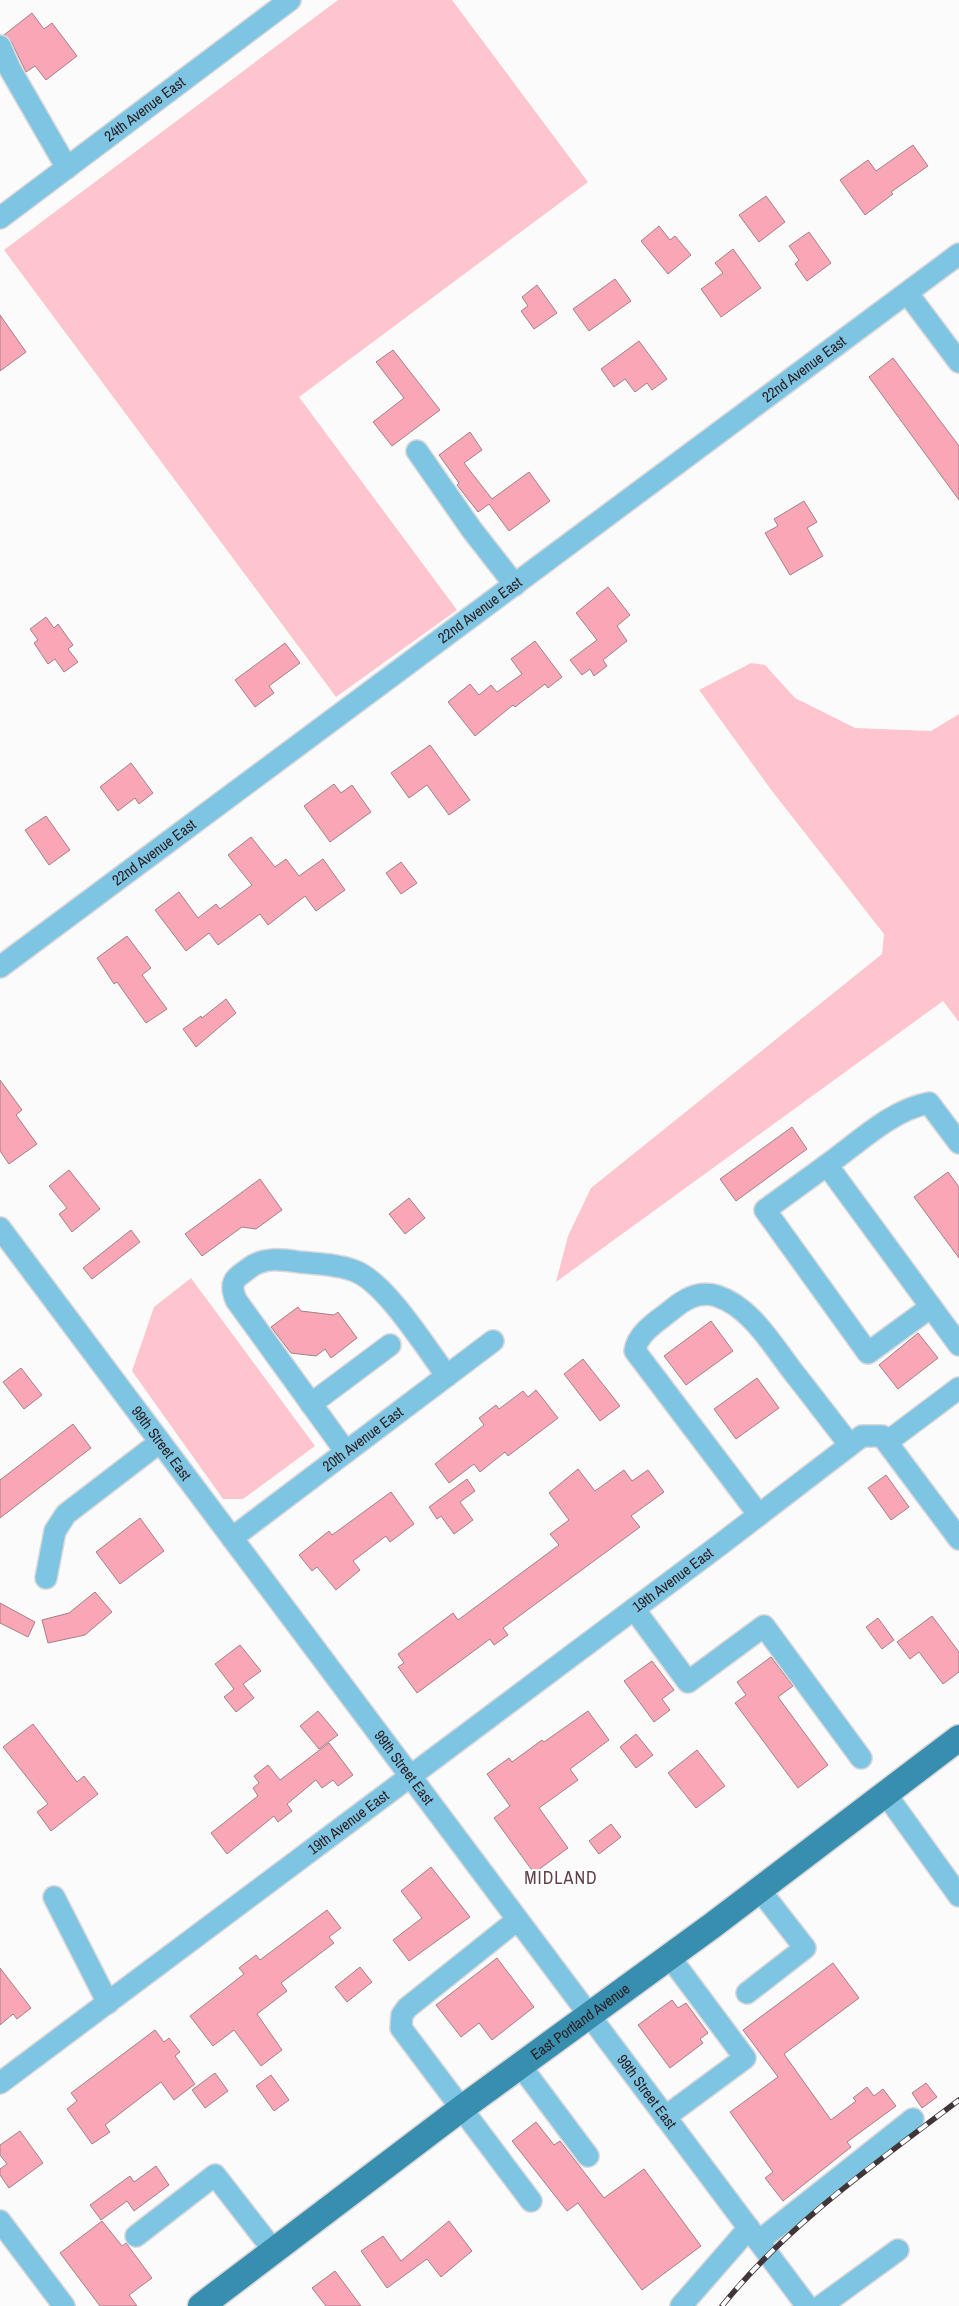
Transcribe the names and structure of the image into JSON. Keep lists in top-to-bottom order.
{
  "streets": {
    "main road": ["East Portland Avenue"],
    "street": [
      "24th Avenue East",
      "22nd Avenue East",
      "20th Avenue East",
      "99th Street East",
      "19th Avenue East"
    ]
  },
  "crossings": [
    ["20th Avenue East", "99th Street East"],
    ["99th Street East", "19th Avenue East"],
    ["99th Street East", "East Portland Avenue"]
  ],
  "districts": ["MIDLAND"]
}
